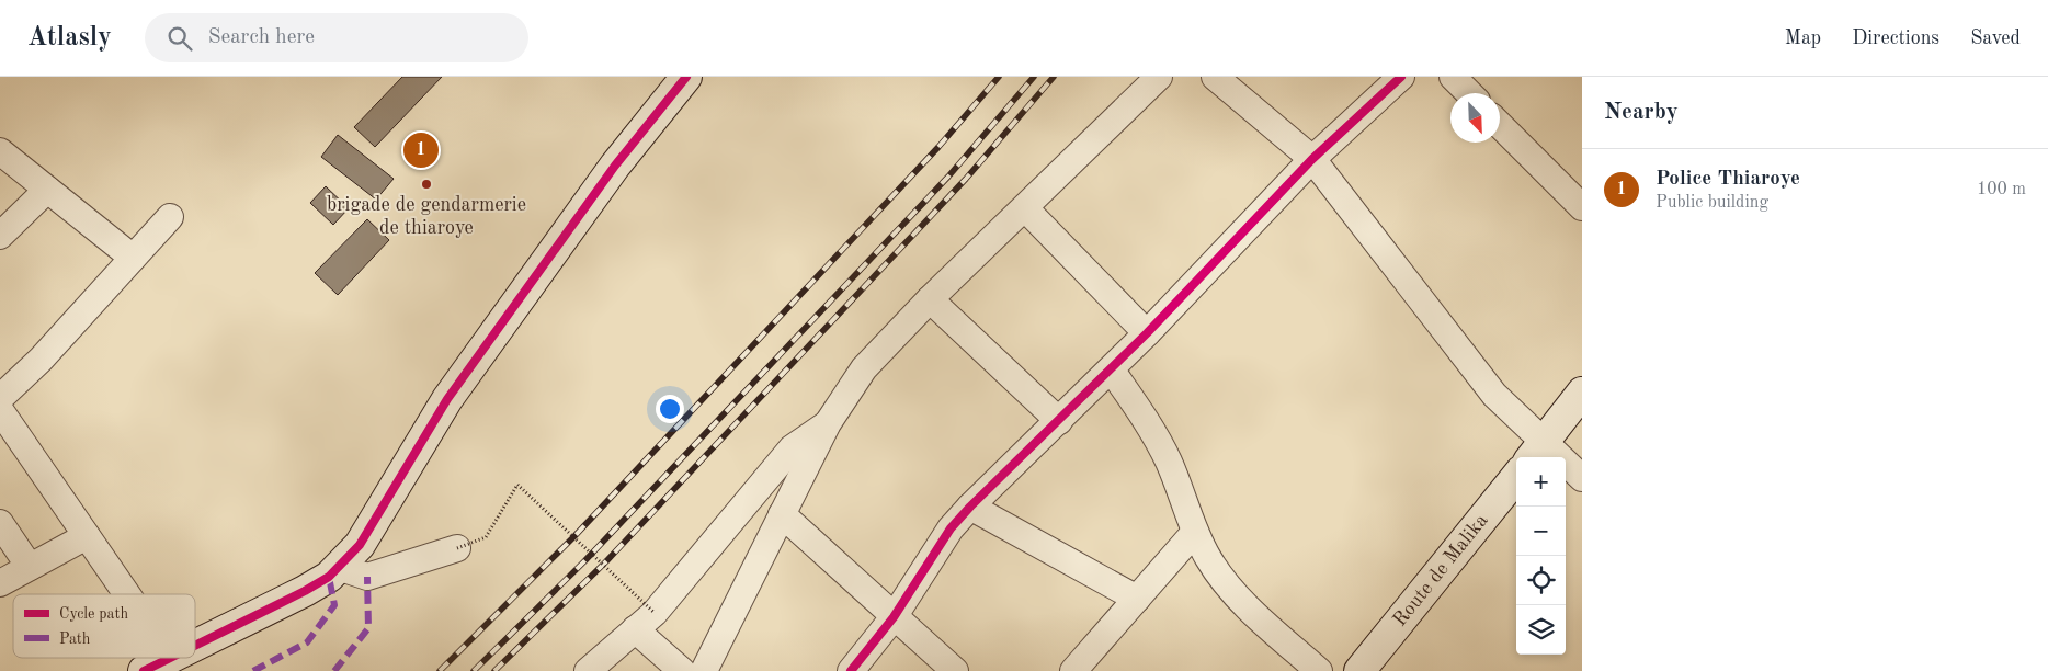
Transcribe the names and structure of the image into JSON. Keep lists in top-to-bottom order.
{
  "streets": {
    "street": ["Route de Malika"]
  },
  "places": ["brigade de gendarmerie de thiaroye"],
  "legend": ["Cycle path", "Path"],
  "north": "bottom right",
  "page": {
    "header": "Atlasly",
    "search": "Search here",
    "nav": ["Map", "Directions", "Saved"],
    "heading": "Nearby",
    "pins": "1",
    "list": [
      {
        "mark": "1",
        "name": "Police Thiaroye",
        "note": "Public building",
        "value": "100 m"
      }
    ],
    "map_buttons": ["+", "−"]
  }
}
